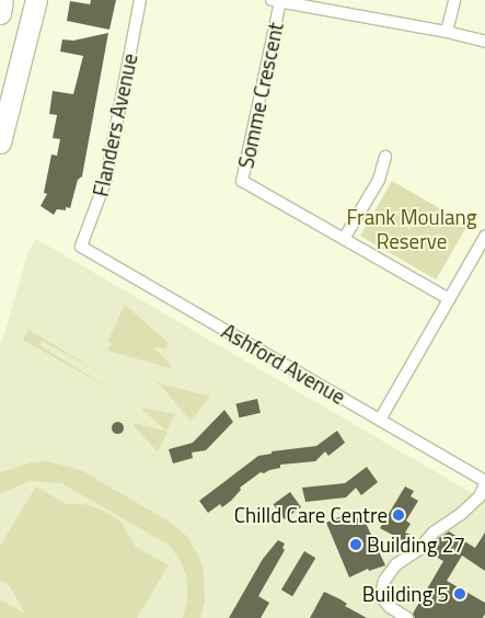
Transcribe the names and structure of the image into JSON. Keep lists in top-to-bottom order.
{
  "streets": {
    "street": ["Somme Crescent", "Flanders Avenue", "Ashford Avenue"]
  },
  "crossings": [
    ["Flanders Avenue", "Ashford Avenue"]
  ],
  "parks": ["Frank Moulang Reserve"],
  "places": ["Chilld Care Centre", "Building 27", "Building 5"]
}
